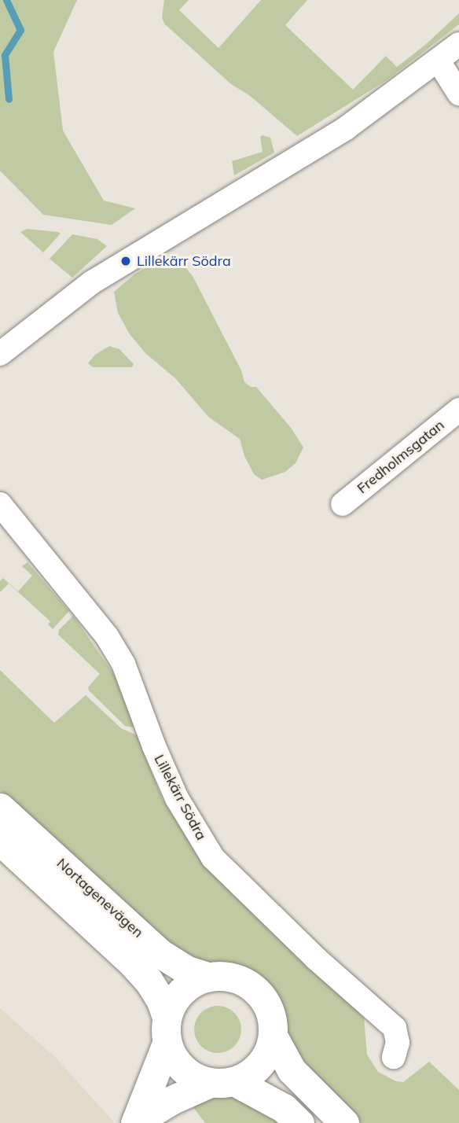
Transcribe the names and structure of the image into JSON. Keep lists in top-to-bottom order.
{
  "streets": {
    "street": ["Fredholmsgatan", "Lillekärr Södra", "Nortagenevägen"]
  },
  "places": ["Lillekärr Södra"]
}
